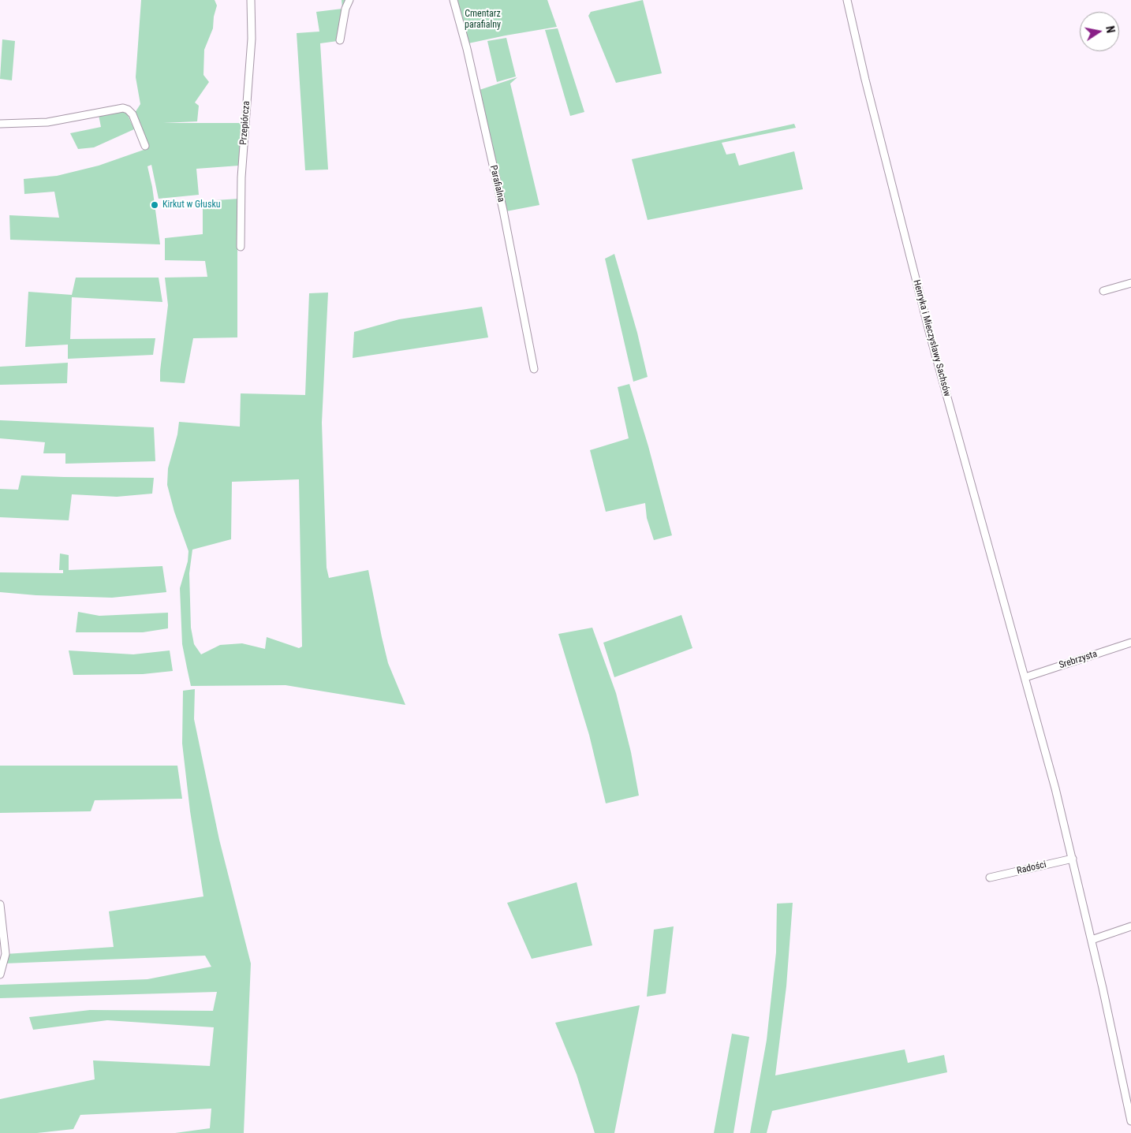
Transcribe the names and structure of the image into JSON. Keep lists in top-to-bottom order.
{
  "streets": {
    "street": [
      "Przepiórcza",
      "Parafialna",
      "Henryka i Mieczysławy Sachsów",
      "Srebrzysta",
      "Radości"
    ]
  },
  "crossings": [
    ["Henryka i Mieczysławy Sachsów", "Srebrzysta"],
    ["Henryka i Mieczysławy Sachsów", "Radości"]
  ],
  "parks": ["Cmentarz parafialny"],
  "places": ["Kirkut w Głusku"],
  "north": "right"
}
